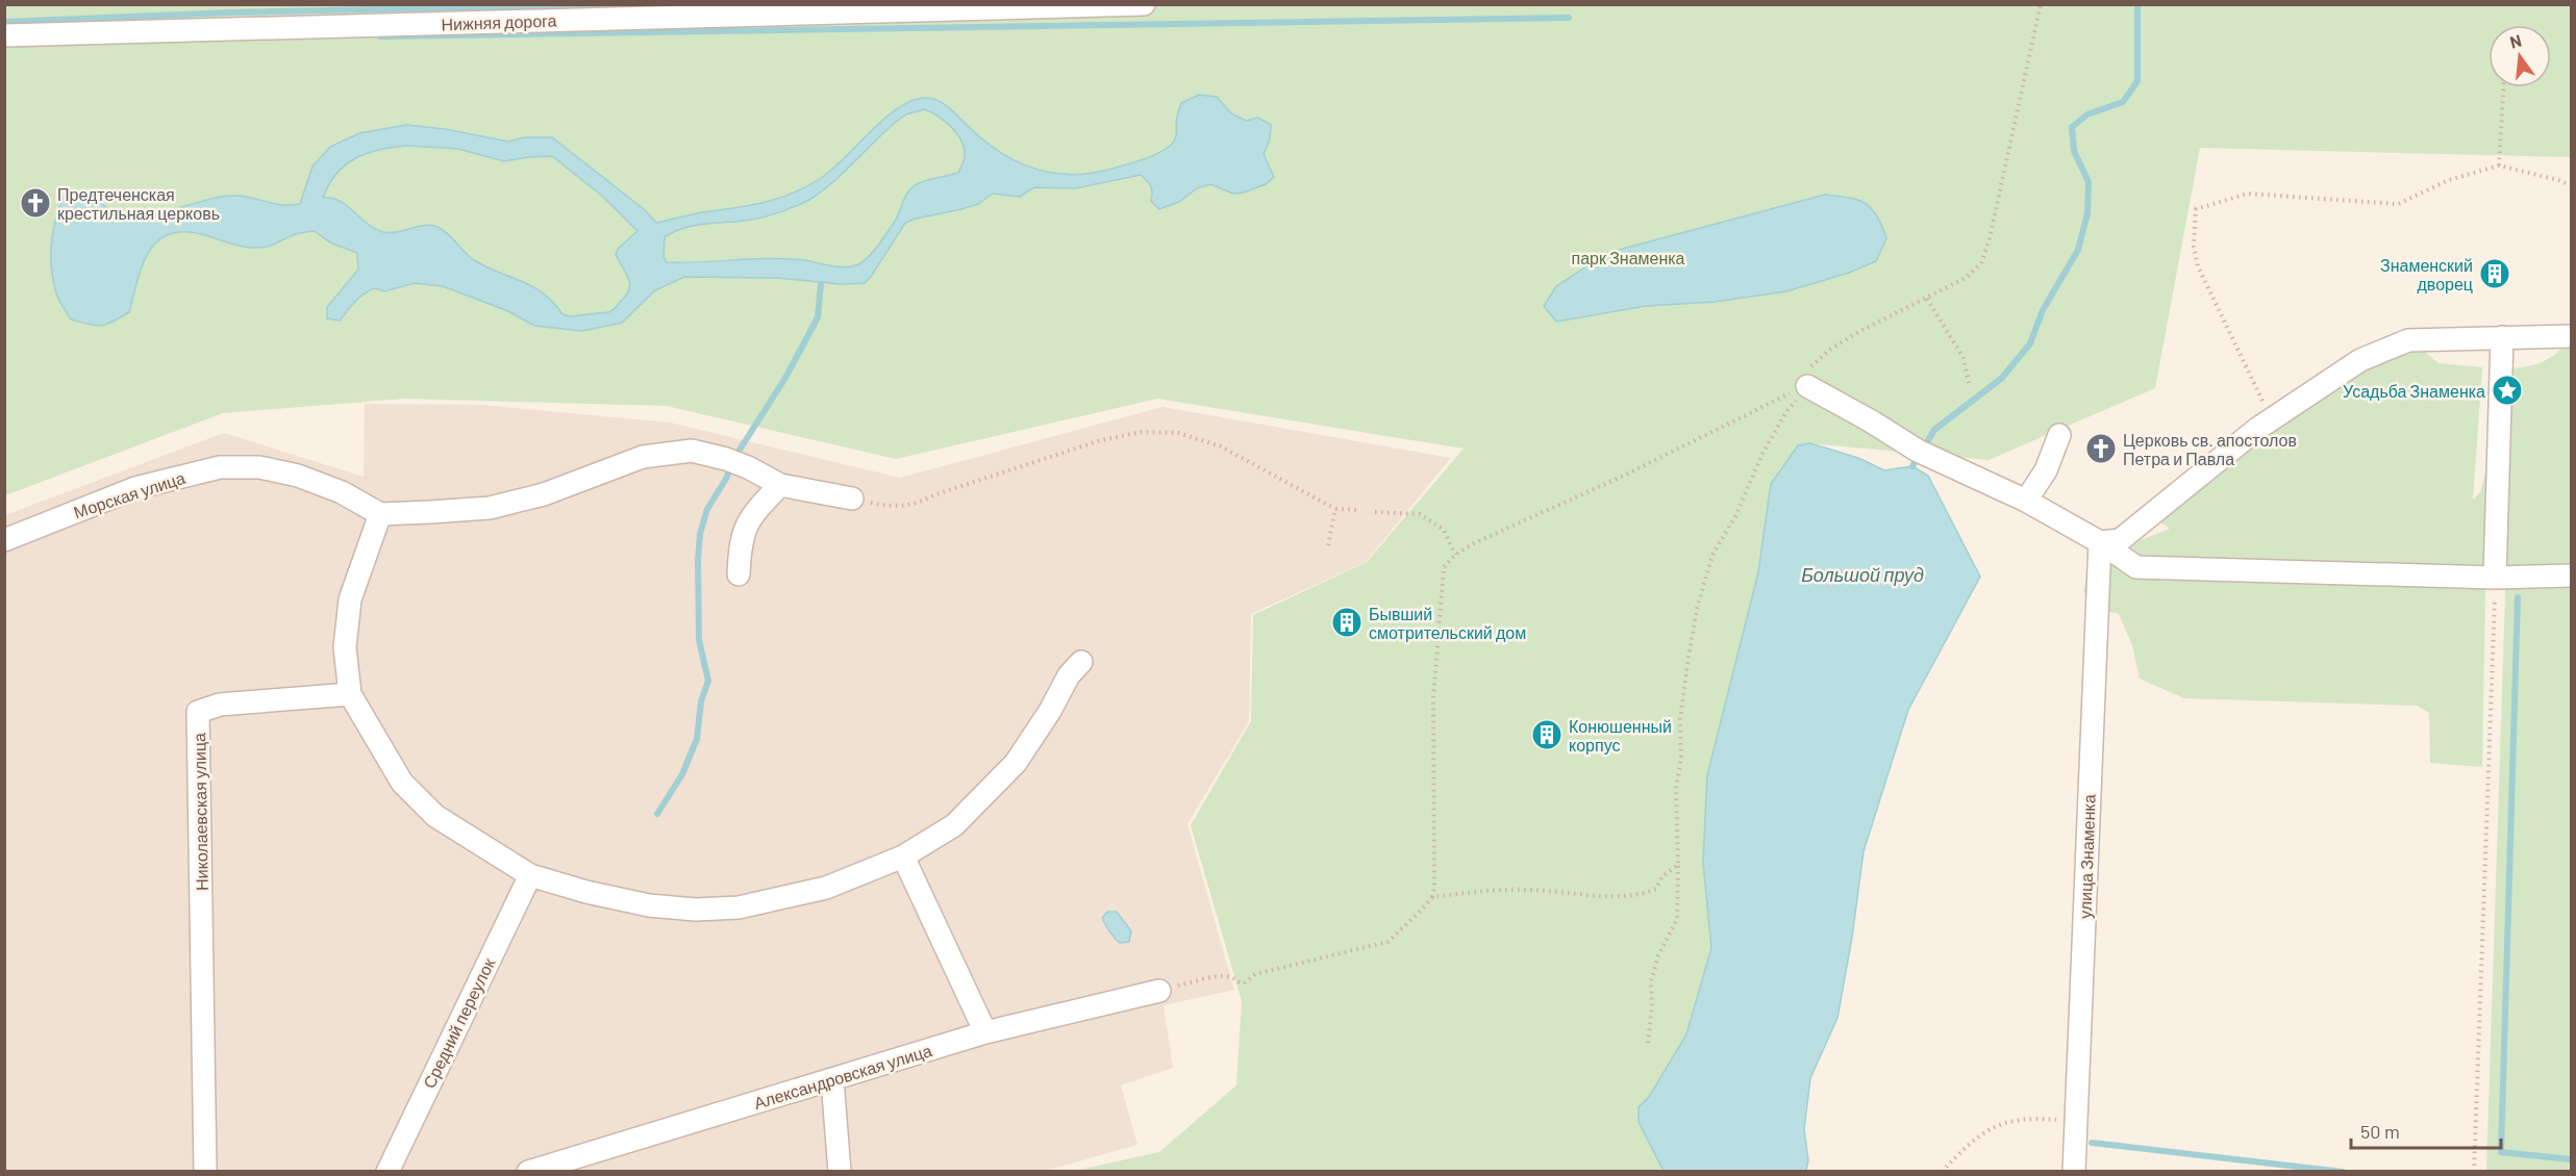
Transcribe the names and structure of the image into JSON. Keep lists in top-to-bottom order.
{
  "streets": {
    "street": [
      "Нижняя дорога",
      "Морская улица",
      "Николаевская улица",
      "улица Знаменка",
      "Средний переулок",
      "Александровская улица"
    ]
  },
  "water": ["Большой пруд"],
  "parks": ["парк Знаменка"],
  "places": {
    "church": ["Предтеченская крестильная церковь", "Церковь св. апостолов Петра и Павла"],
    "building": ["Знаменский дворец", "Бывший смотрительский дом", "Конюшенный корпус"],
    "place": ["Усадьба Знаменка"]
  },
  "scale_bar": "50 m",
  "north": "top"
}
